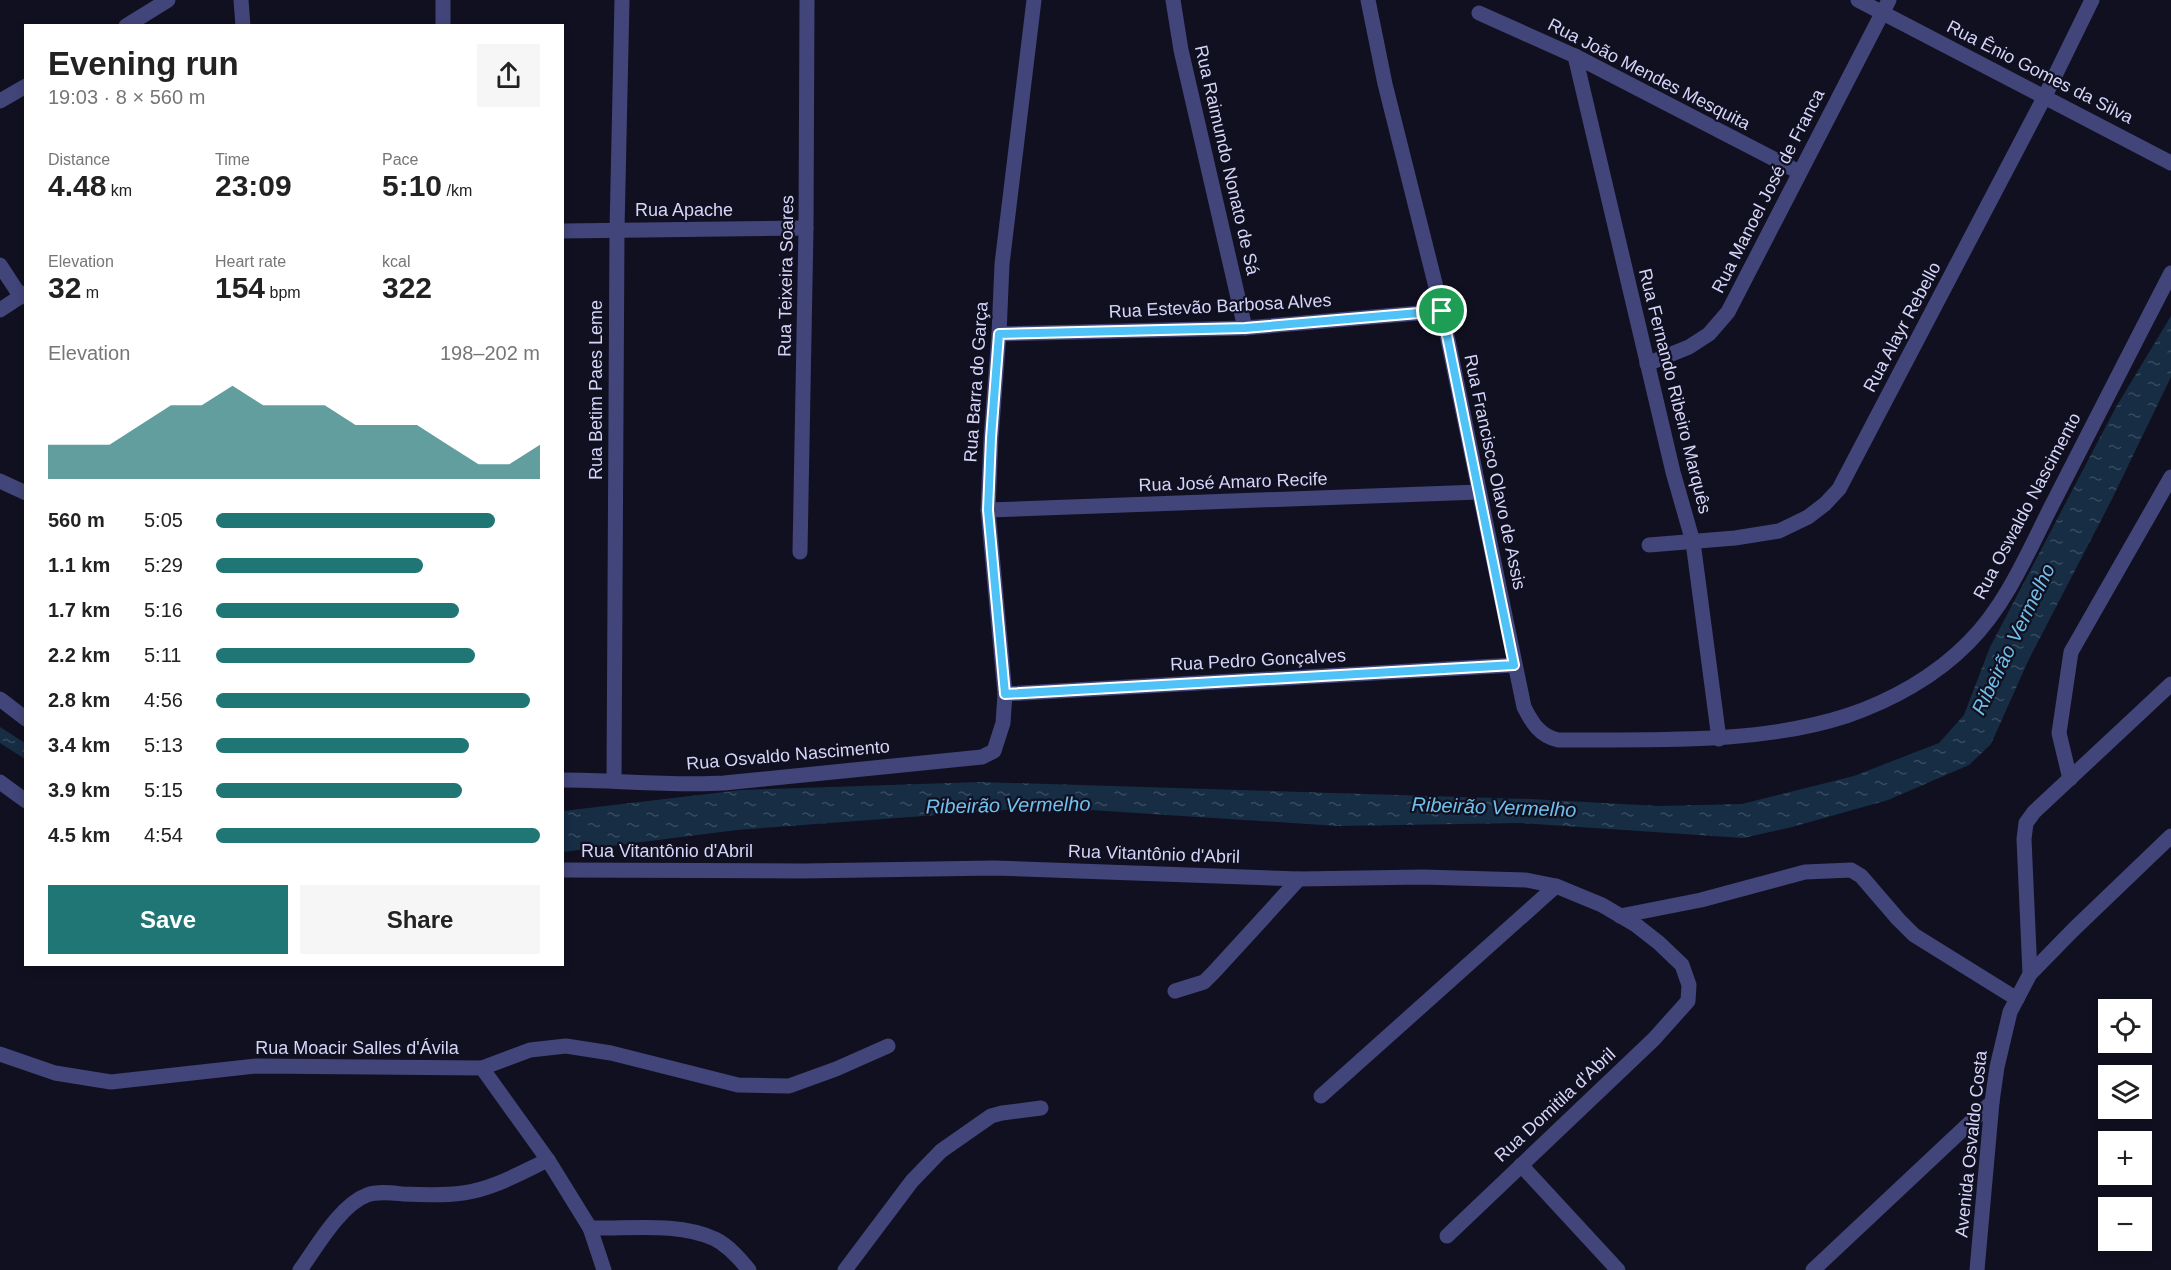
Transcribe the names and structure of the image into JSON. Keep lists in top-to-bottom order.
{
  "streets": {
    "street": [
      "Rua Ênio Gomes da Silva",
      "Rua João Mendes Mesquita",
      "Rua Raimundo Nonato de Sá",
      "Rua Manoel José de Franca",
      "Rua Apache",
      "Rua Teixeira Soares",
      "Rua Estevão Barbosa Alves",
      "Rua Alayr Rebello",
      "Rua Barra do Garça",
      "Rua Betim Paes Leme",
      "Rua Fernando Ribeiro Marquês",
      "Rua Francisco Olavo de Assis",
      "Rua José Amaro Recife",
      "Rua Oswaldo Nascimento",
      "Rua Pedro Gonçalves",
      "Rua Osvaldo Nascimento",
      "Rua Vitantônio d'Abril",
      "Rua Moacir Salles d'Ávila",
      "Rua Domitila d'Abril",
      "Avenida Osvaldo Costa"
    ]
  },
  "crossings": [
    ["Rua Ênio Gomes da Silva", "Rua Manoel José de Franca"],
    ["Rua Ênio Gomes da Silva", "Rua Alayr Rebello"],
    ["Rua João Mendes Mesquita", "Rua Manoel José de Franca"],
    ["Rua João Mendes Mesquita", "Rua Fernando Ribeiro Marquês"],
    ["Rua Raimundo Nonato de Sá", "Rua Estevão Barbosa Alves"],
    ["Rua Manoel José de Franca", "Rua Fernando Ribeiro Marquês"],
    ["Rua Apache", "Rua Teixeira Soares"],
    ["Rua Apache", "Rua Betim Paes Leme"],
    ["Rua Estevão Barbosa Alves", "Rua Barra do Garça"],
    ["Rua Estevão Barbosa Alves", "Rua Francisco Olavo de Assis"],
    ["Rua Alayr Rebello", "Rua Fernando Ribeiro Marquês"],
    ["Rua Barra do Garça", "Rua José Amaro Recife"],
    ["Rua Barra do Garça", "Rua Pedro Gonçalves"],
    ["Rua Barra do Garça", "Rua Osvaldo Nascimento"],
    ["Rua Betim Paes Leme", "Rua Osvaldo Nascimento"],
    ["Rua Fernando Ribeiro Marquês", "Rua Oswaldo Nascimento"],
    ["Rua Francisco Olavo de Assis", "Rua José Amaro Recife"],
    ["Rua Francisco Olavo de Assis", "Rua Oswaldo Nascimento"],
    ["Rua Francisco Olavo de Assis", "Rua Pedro Gonçalves"],
    ["Rua Vitantônio d'Abril", "Rua Domitila d'Abril"]
  ],
  "water": ["Ribeirão Vermelho"],
  "page": {
    "heading": ["Evening run", "19:03 · 8 × 560 m"],
    "stats": [
      ["Distance", "4.48 km"],
      ["Time", "23:09"],
      ["Pace", "5:10 /km"],
      ["Elevation", "32 m"],
      ["Heart rate", "154 bpm"],
      ["kcal", "322"]
    ],
    "chart": ["Elevation", "198–202 m"],
    "list": [
      {
        "name": "560 m",
        "note": "5:05"
      },
      {
        "name": "1.1 km",
        "note": "5:29"
      },
      {
        "name": "1.7 km",
        "note": "5:16"
      },
      {
        "name": "2.2 km",
        "note": "5:11"
      },
      {
        "name": "2.8 km",
        "note": "4:56"
      },
      {
        "name": "3.4 km",
        "note": "5:13"
      },
      {
        "name": "3.9 km",
        "note": "5:15"
      },
      {
        "name": "4.5 km",
        "note": "4:54"
      }
    ],
    "buttons": ["Save", "Share"],
    "map_buttons": ["+", "−"]
  }
}
